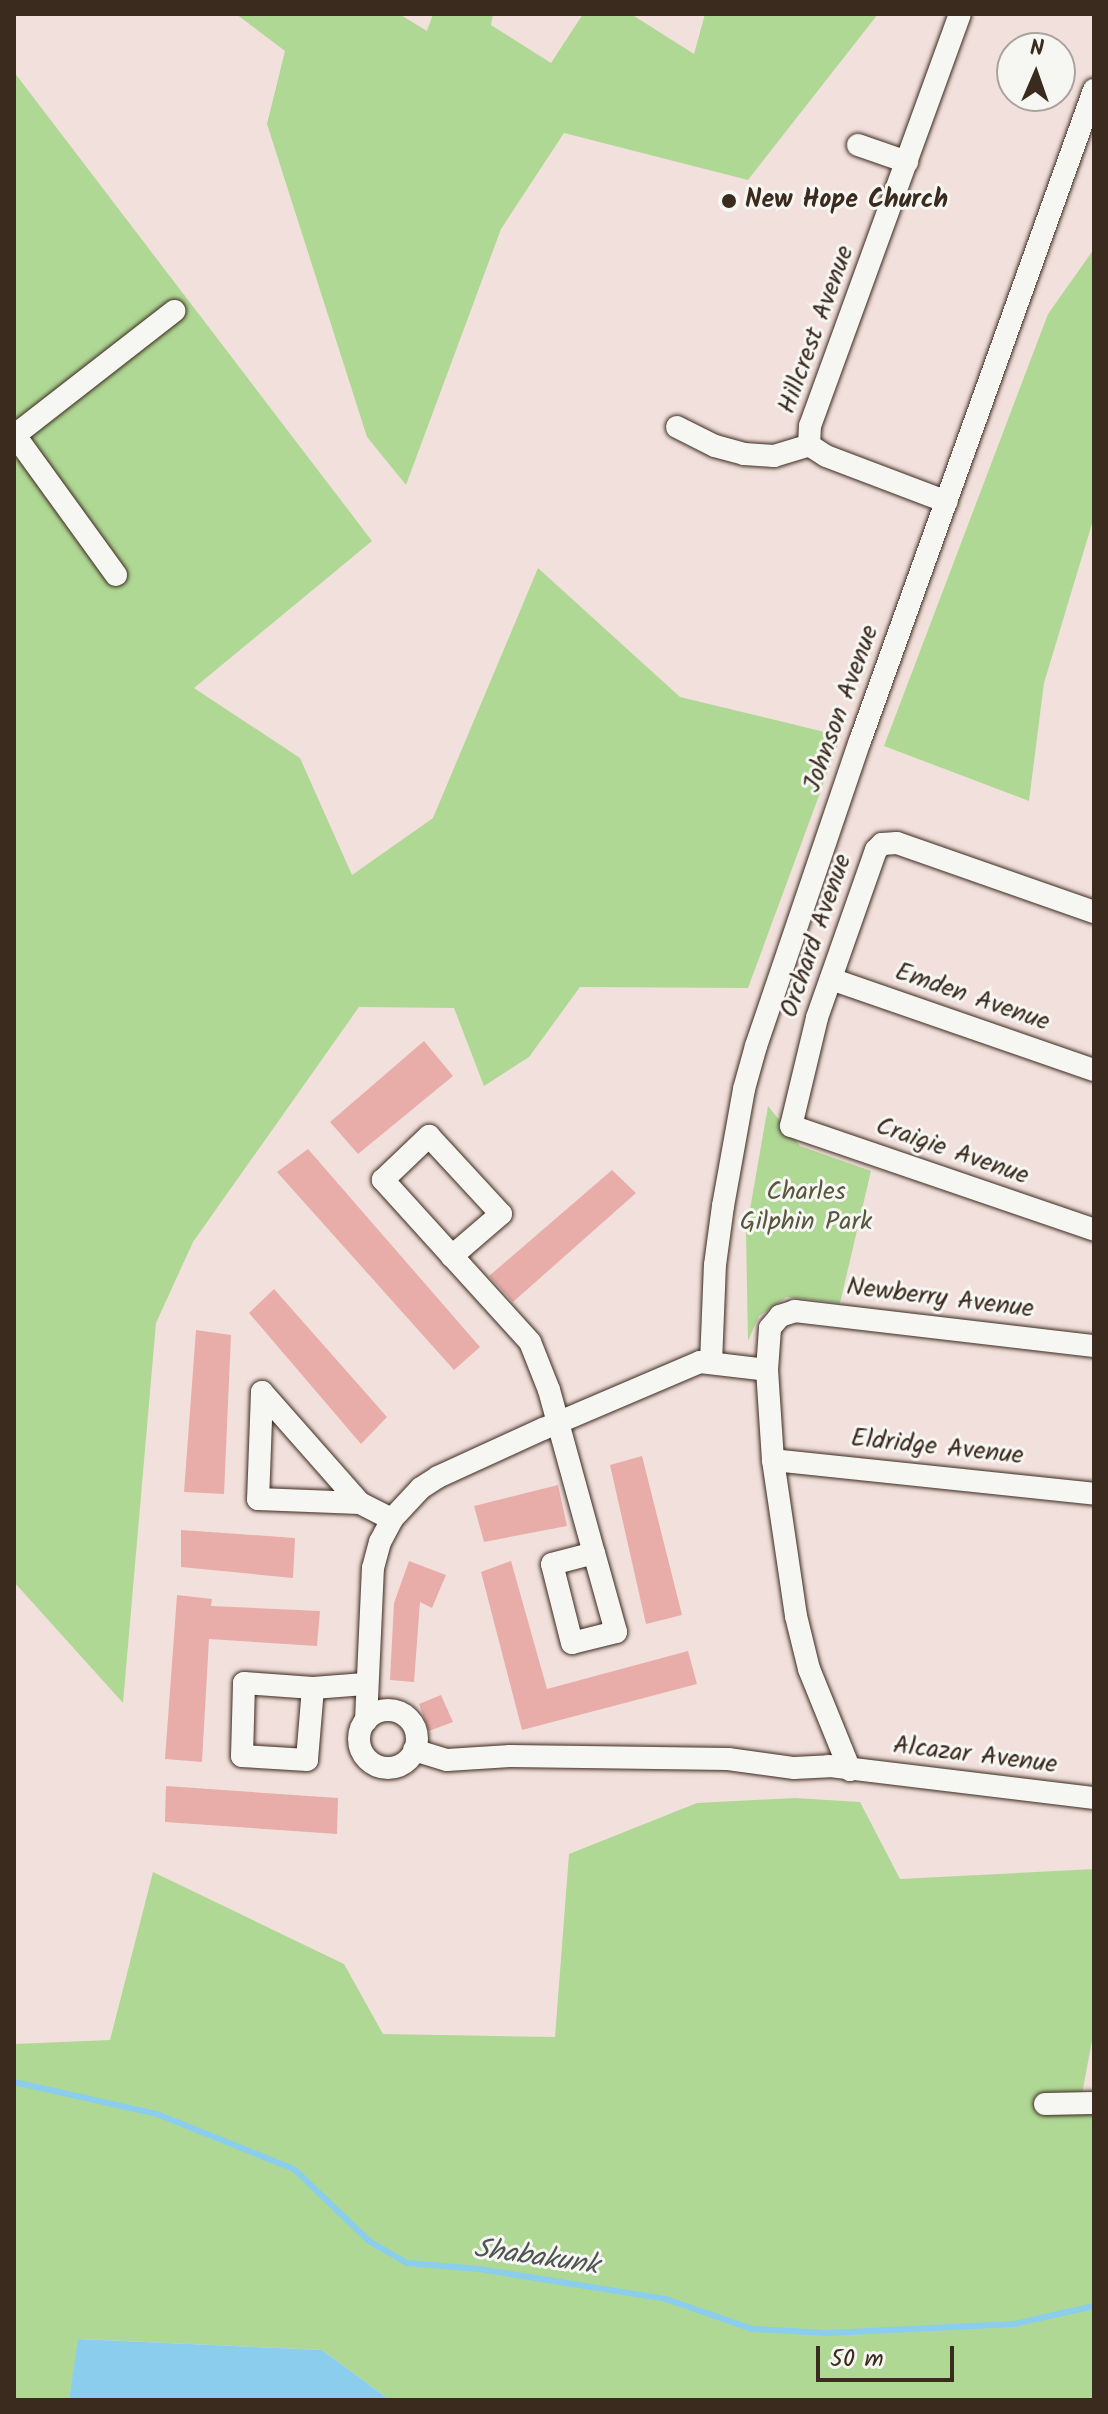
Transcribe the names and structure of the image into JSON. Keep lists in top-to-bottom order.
{
  "streets": {
    "street": [
      "Hillcrest Avenue",
      "Johnson Avenue",
      "Orchard Avenue",
      "Emden Avenue",
      "Craigie Avenue",
      "Newberry Avenue",
      "Eldridge Avenue",
      "Alcazar Avenue"
    ]
  },
  "crossings": [
    ["Orchard Avenue", "Emden Avenue"],
    ["Orchard Avenue", "Craigie Avenue"]
  ],
  "water": ["Shabakunk"],
  "parks": ["Charles Gilphin Park"],
  "places": ["New Hope Church"],
  "scale_bar": "50 m",
  "north": "top"
}
